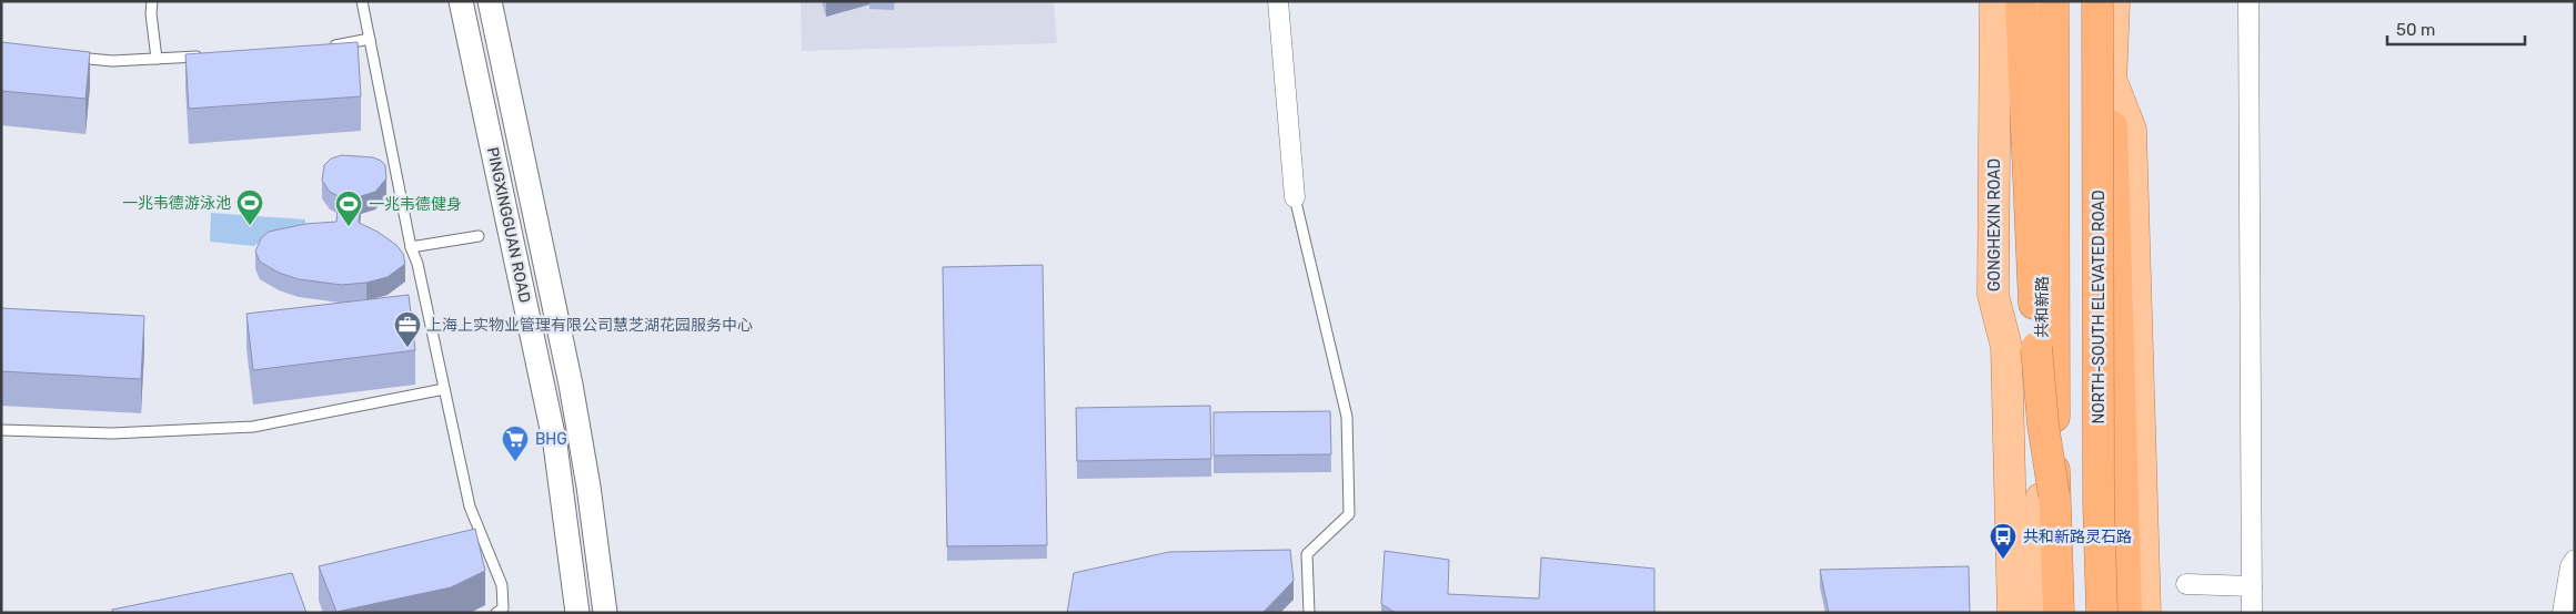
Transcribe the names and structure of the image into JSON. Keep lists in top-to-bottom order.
{
  "streets": {
    "highway": ["NORTH-SOUTH ELEVATED ROAD"],
    "main road": ["GONGHEXIN ROAD", "共和新路"],
    "street": ["PINGXINGGUAN ROAD"]
  },
  "places": {
    "sports": ["一兆韦德游泳池", "一兆韦德健身"],
    "office": ["上海上实物业管理有限公司慧芝湖花园服务中心"],
    "supermarket": ["BHG"],
    "bus stop": ["共和新路灵石路"]
  },
  "scale_bar": "50 m"
}
